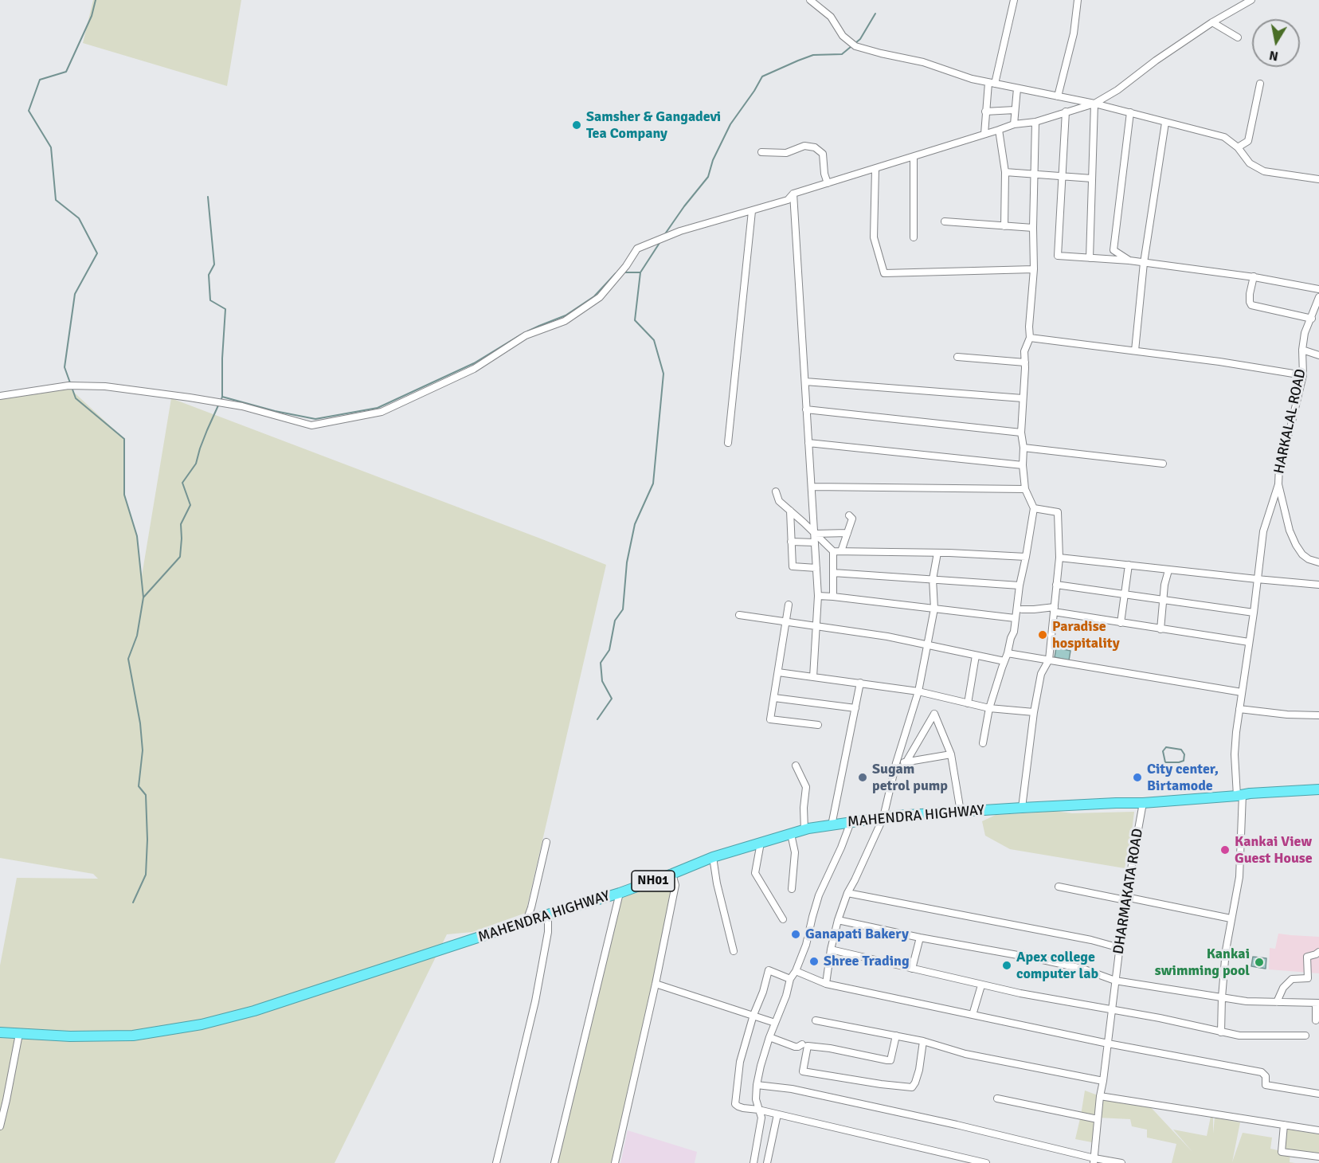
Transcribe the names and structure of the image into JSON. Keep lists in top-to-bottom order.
{
  "streets": {
    "highway": ["MAHENDRA HIGHWAY", "NH01"],
    "street": ["HARKALAL ROAD", "DHARMAKATA ROAD"]
  },
  "crossings": [
    ["MAHENDRA HIGHWAY", "DHARMAKATA ROAD"]
  ],
  "places": [
    "Samsher & Gangadevi Tea Company",
    "Paradise hospitality",
    "Sugam petrol pump",
    "City center, Birtamode",
    "Kankai View Guest House",
    "Ganapati Bakery",
    "Shree Trading",
    "Kankai swimming pool",
    "Apex college computer lab"
  ],
  "north": "bottom"
}
